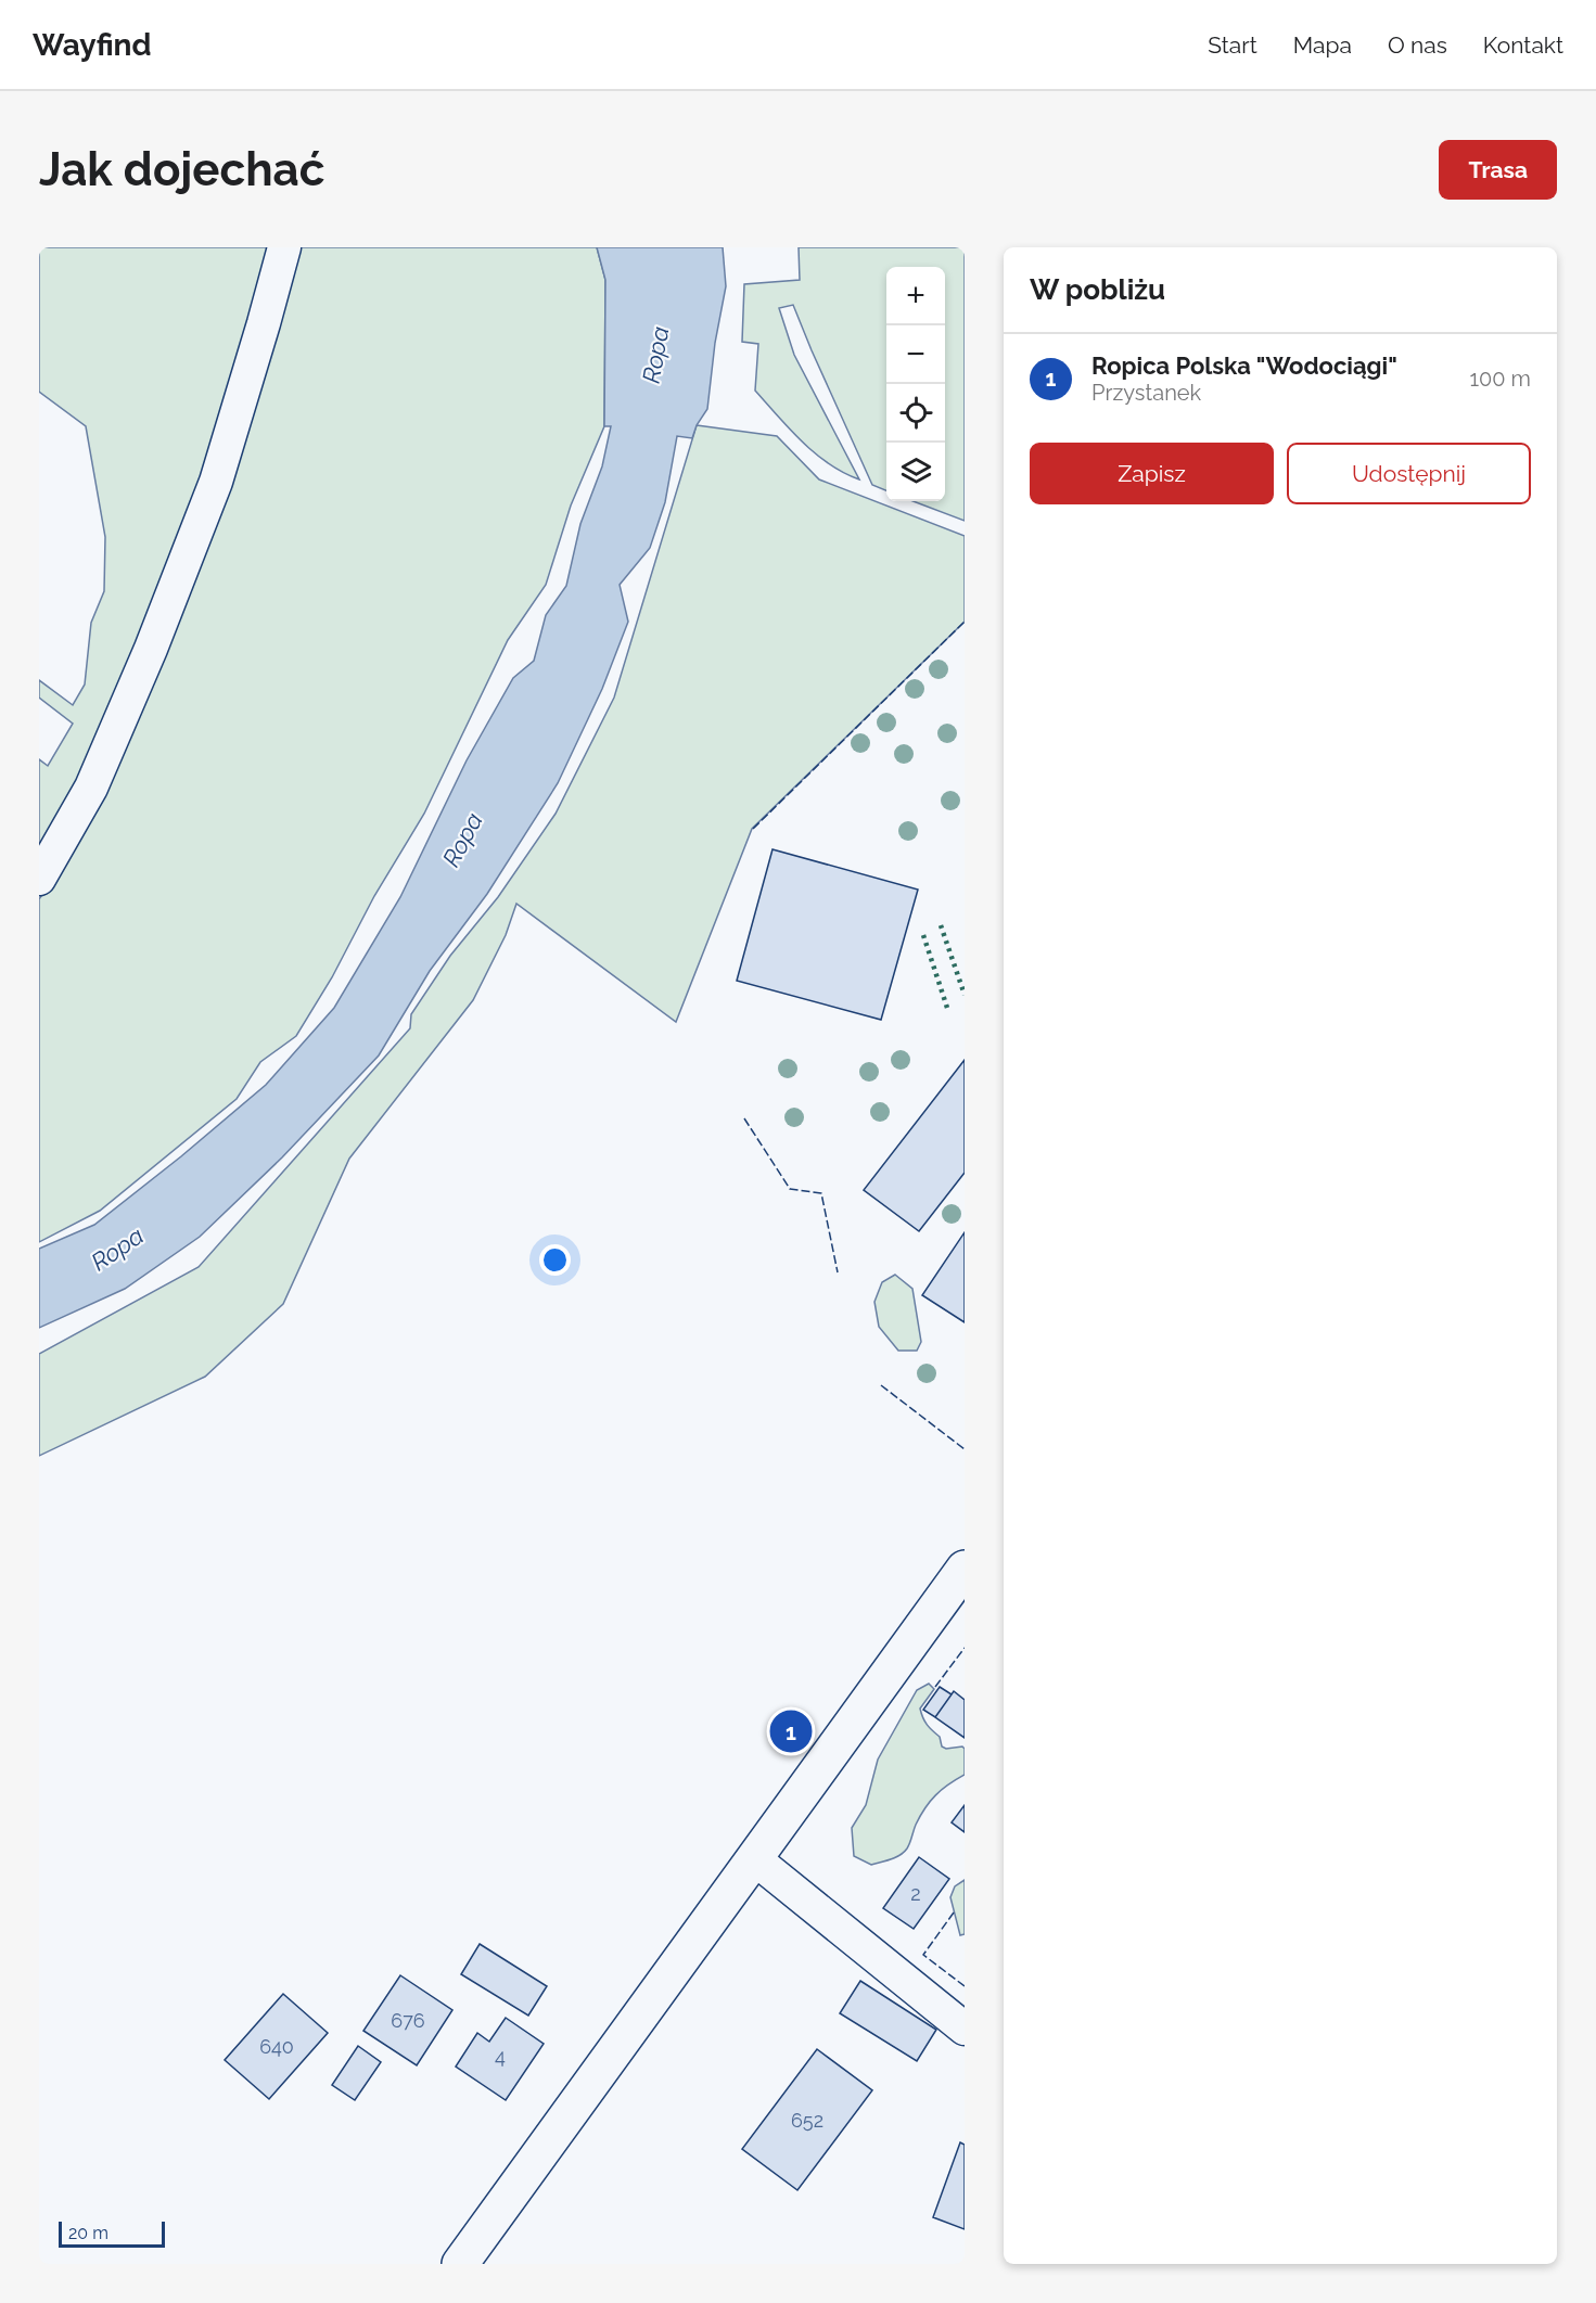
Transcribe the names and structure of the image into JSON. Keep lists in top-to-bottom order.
{
  "water": ["Ropa"],
  "house_numbers": [
    "2",
    "676",
    "640",
    "4",
    "652"
  ],
  "scale_bar": "20 m",
  "page": {
    "header": "Wayfind",
    "nav": [
      "Start",
      "Mapa",
      "O nas",
      "Kontakt"
    ],
    "buttons": [
      "Trasa",
      ["Zapisz", "Udostępnij"]
    ],
    "title": "Jak dojechać",
    "heading": "W pobliżu",
    "map_buttons": ["+", "−"],
    "list": [
      {
        "mark": "1",
        "name": "Ropica Polska \"Wodociągi\"",
        "note": "Przystanek",
        "value": "100 m"
      }
    ],
    "pins": "1",
    "scale": "20 m"
  }
}
